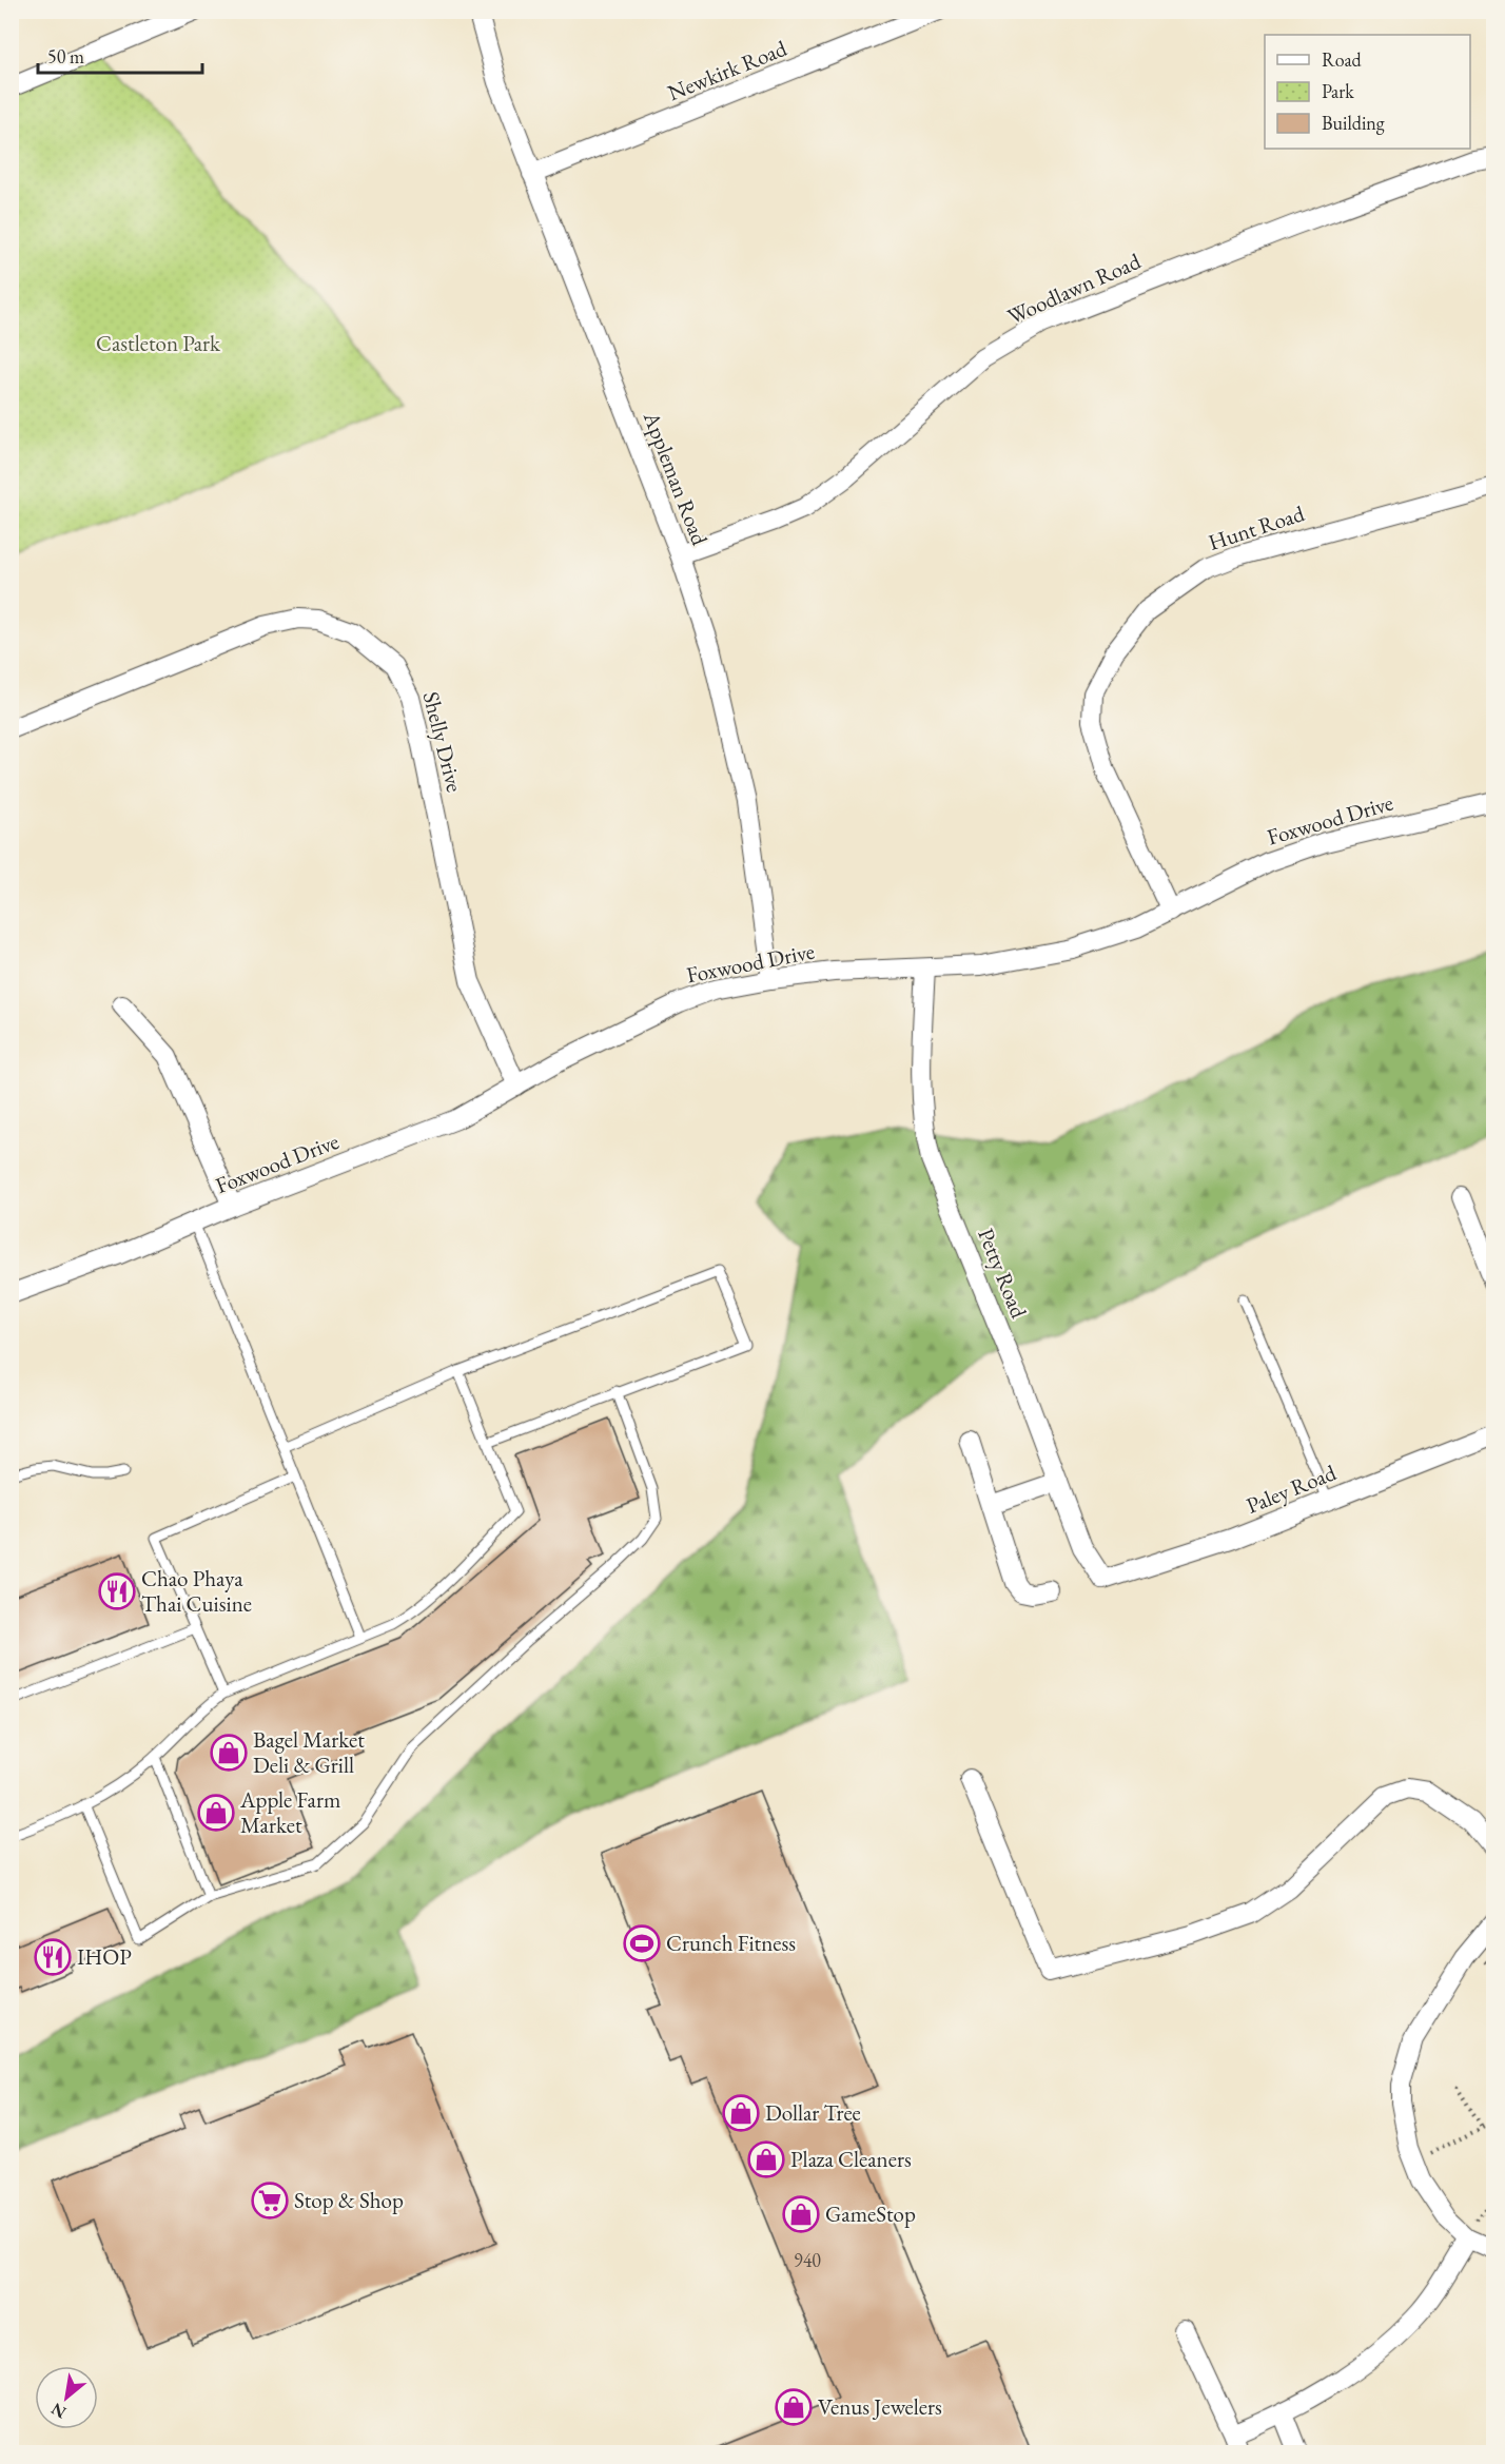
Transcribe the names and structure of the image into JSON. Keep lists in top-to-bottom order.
{
  "streets": {
    "street": [
      "Newkirk Road",
      "Woodlawn Road",
      "Appleman Road",
      "Hunt Road",
      "Shelly Drive",
      "Foxwood Drive",
      "Petty Road",
      "Paley Road"
    ]
  },
  "crossings": [
    ["Newkirk Road", "Appleman Road"],
    ["Woodlawn Road", "Appleman Road"],
    ["Appleman Road", "Foxwood Drive"],
    ["Hunt Road", "Foxwood Drive"],
    ["Shelly Drive", "Foxwood Drive"],
    ["Foxwood Drive", "Petty Road"],
    ["Petty Road", "Paley Road"]
  ],
  "parks": ["Castleton Park"],
  "places": {
    "restaurant": ["Chao Phaya Thai Cuisine", "IHOP"],
    "shop": [
      "Bagel Market Deli & Grill",
      "Apple Farm Market",
      "Dollar Tree",
      "Plaza Cleaners",
      "GameStop",
      "Venus Jewelers"
    ],
    "sports": ["Crunch Fitness"],
    "supermarket": ["Stop & Shop"]
  },
  "house_numbers": ["940"],
  "legend": ["Road", "Park", "Building"],
  "scale_bar": "50 m",
  "north": "bottom left"
}
